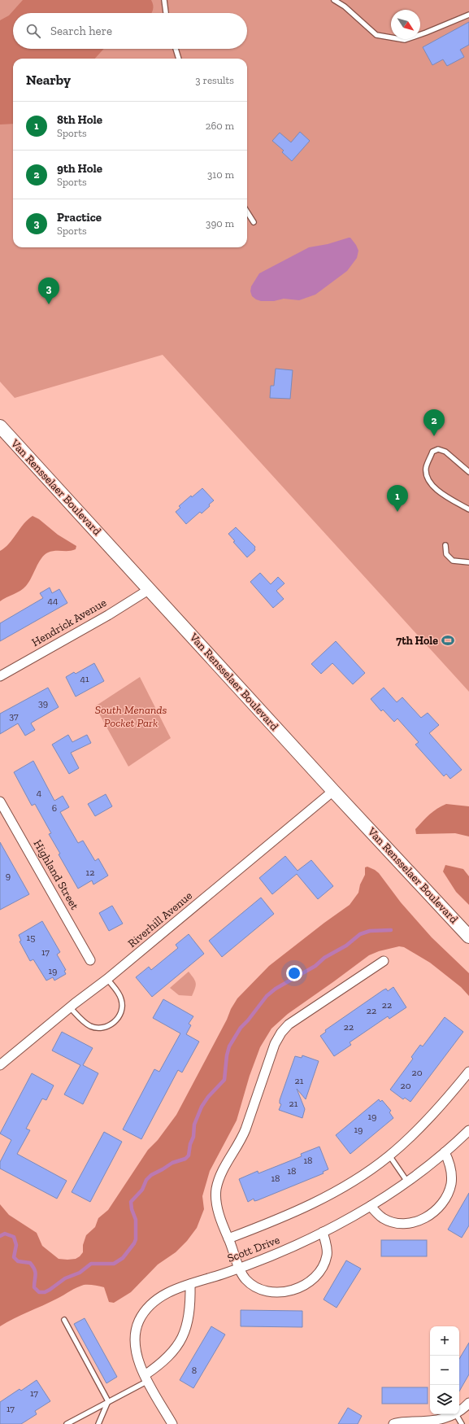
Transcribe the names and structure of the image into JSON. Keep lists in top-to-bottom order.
{
  "streets": {
    "main road": ["Van Rensselaer Boulevard"],
    "street": [
      "Hendrick Avenue",
      "Highland Street",
      "Riverhill Avenue",
      "Scott Drive"
    ]
  },
  "crossings": [
    ["Van Rensselaer Boulevard", "Hendrick Avenue"],
    ["Van Rensselaer Boulevard", "Riverhill Avenue"]
  ],
  "parks": ["South Menands Pocket Park"],
  "places": {
    "sports": ["7th Hole"]
  },
  "house_numbers": [
    "44",
    "41",
    "39",
    "37",
    "4",
    "6",
    "12",
    "9",
    "15",
    "17",
    "19",
    "22",
    "22",
    "22",
    "20",
    "21",
    "20",
    "21",
    "19",
    "19",
    "18",
    "18",
    "18",
    "8",
    "17",
    "17"
  ],
  "north": "bottom right",
  "page": {
    "search": "Search here",
    "heading": ["Nearby", "3 results"],
    "list": [
      {
        "mark": "1",
        "name": "8th Hole",
        "note": "Sports",
        "value": "260 m"
      },
      {
        "mark": "2",
        "name": "9th Hole",
        "note": "Sports",
        "value": "310 m"
      },
      {
        "mark": "3",
        "name": "Practice",
        "note": "Sports",
        "value": "390 m"
      }
    ],
    "pins": ["3", "2", "1"],
    "map_buttons": ["+", "−"]
  }
}
